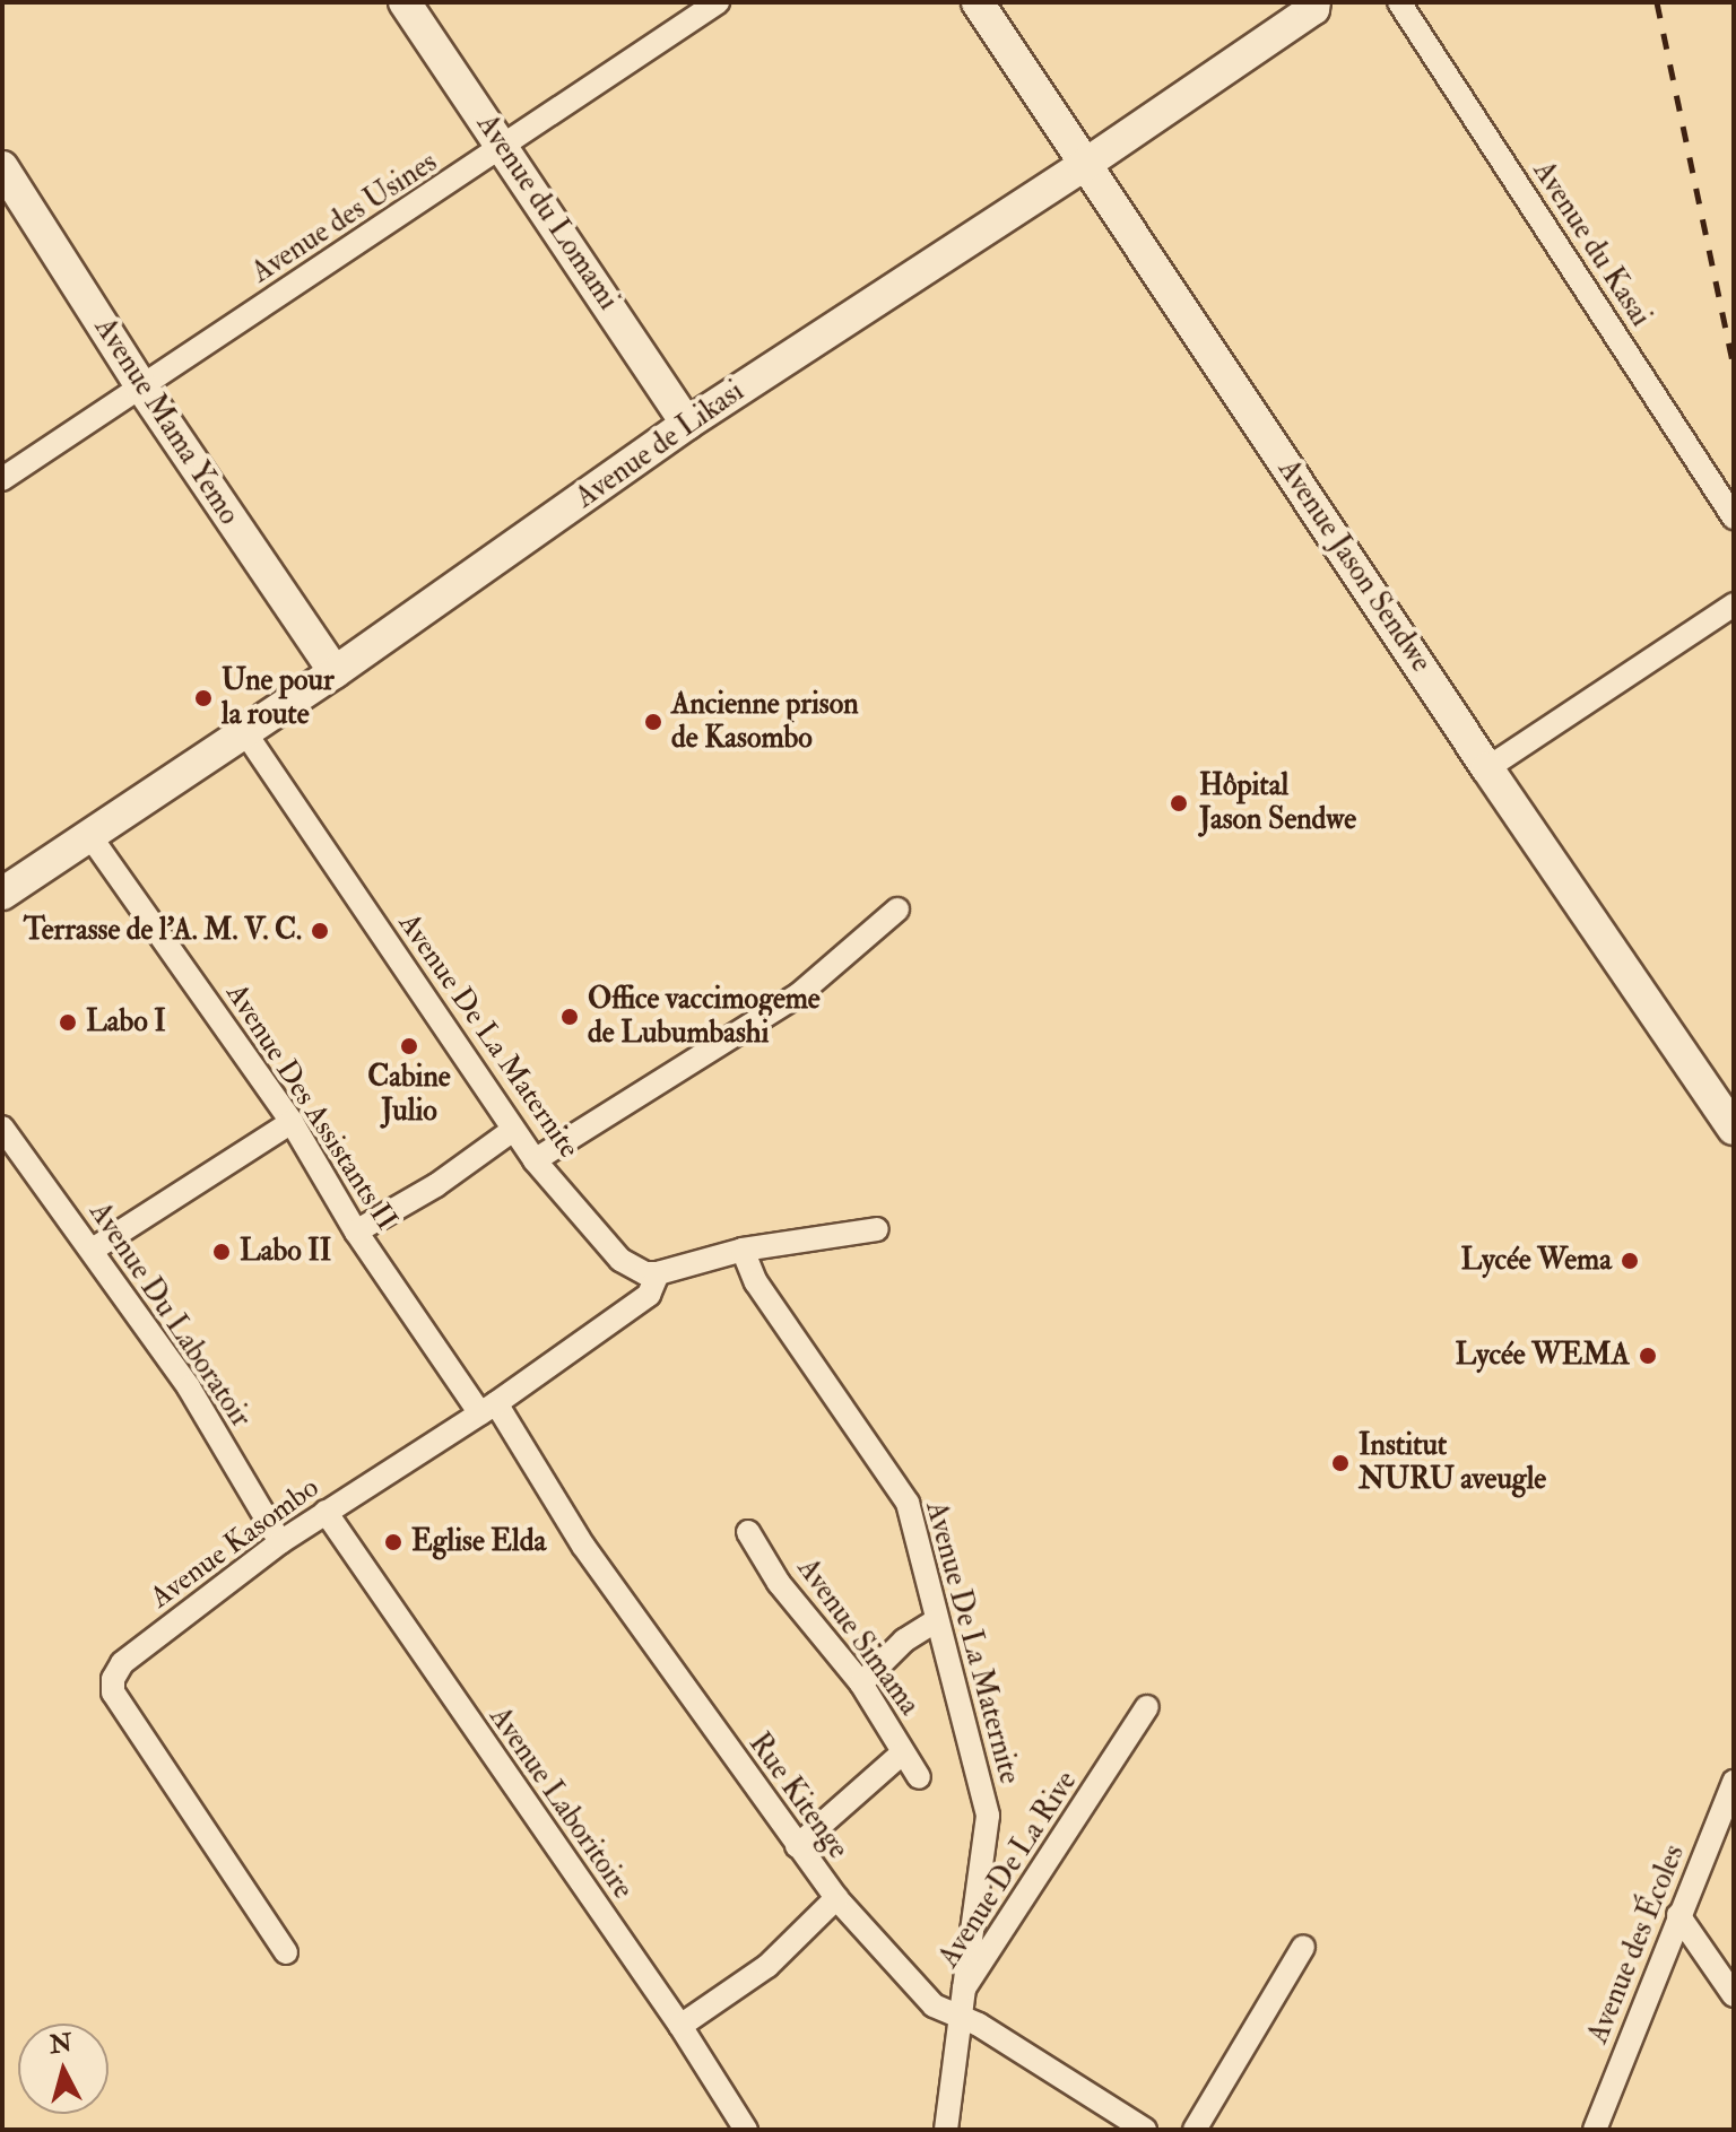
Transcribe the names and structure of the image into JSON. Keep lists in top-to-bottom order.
{
  "streets": {
    "main road": [
      "Avenue du Lomami",
      "Avenue Mama Yemo",
      "Avenue de Likasi",
      "Avenue Jason Sendwe"
    ],
    "street": [
      "Avenue des Usines",
      "Avenue du Kasai",
      "Avenue De La Maternite",
      "Avenue Des Assistants II",
      "Avenue Du Laboratoir",
      "Avenue Kasombo",
      "Avenue Simama",
      "Rue Kitenge",
      "Avenue Laboritoire",
      "Avenue De La Rive",
      "Avenue des Écoles"
    ]
  },
  "crossings": [
    ["Avenue du Lomami", "Avenue des Usines"],
    ["Avenue du Lomami", "Avenue de Likasi"],
    ["Avenue des Usines", "Avenue Mama Yemo"],
    ["Avenue Mama Yemo", "Avenue de Likasi"],
    ["Avenue de Likasi", "Avenue Jason Sendwe"],
    ["Avenue de Likasi", "Avenue De La Maternite"],
    ["Avenue de Likasi", "Avenue Des Assistants II"],
    ["Avenue De La Maternite", "Avenue Kasombo"],
    ["Avenue De La Maternite", "Avenue De La Rive"],
    ["Avenue Des Assistants II", "Avenue Kasombo"],
    ["Avenue Des Assistants II", "Rue Kitenge"],
    ["Avenue Du Laboratoir", "Avenue Kasombo"],
    ["Avenue Kasombo", "Rue Kitenge"],
    ["Avenue Kasombo", "Avenue Laboritoire"],
    ["Rue Kitenge", "Avenue De La Rive"]
  ],
  "places": [
    "Une pour la route",
    "Ancienne prison de Kasombo",
    "Hôpital Jason Sendwe",
    "Terrasse de l'A. M. V. C.",
    "Office vaccimogeme de Lubumbashi",
    "Labo I",
    "Cabine Julio",
    "Labo II",
    "Lycée Wema",
    "Lycée WEMA",
    "Institut NURU aveugle",
    "Eglise Elda"
  ],
  "north": "top"
}
